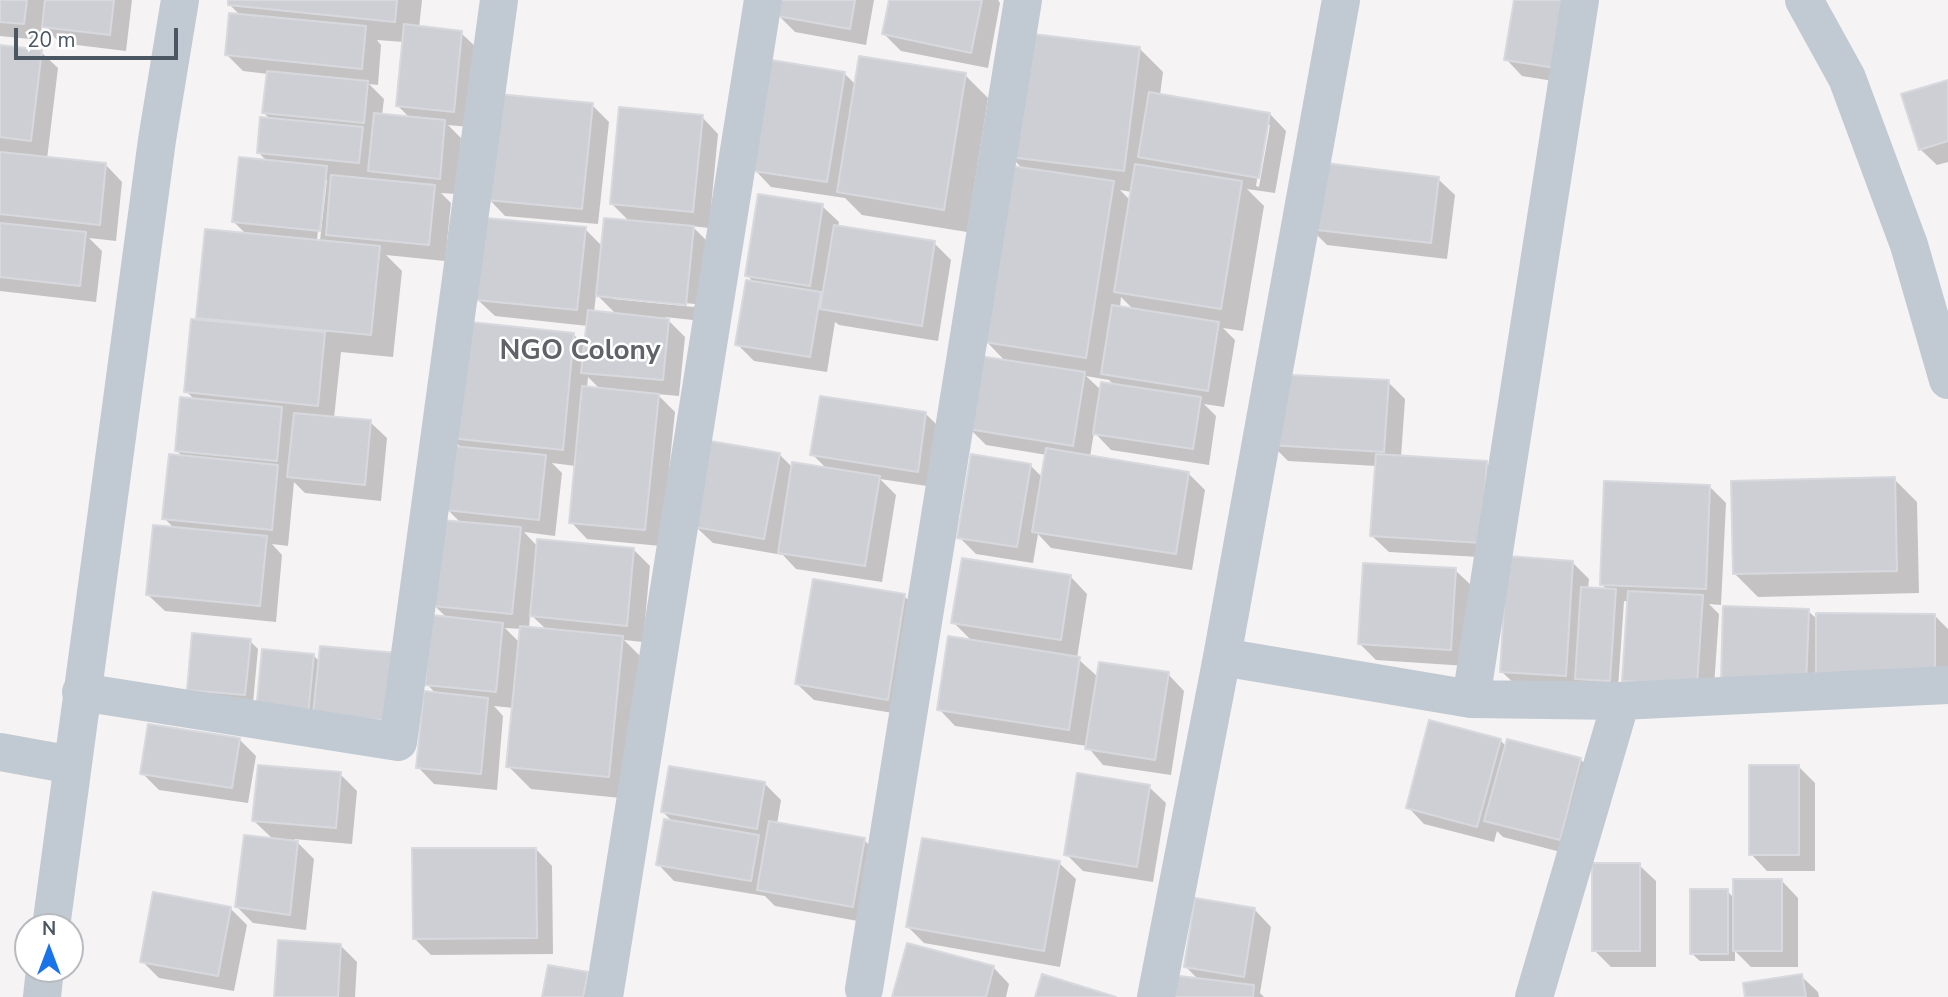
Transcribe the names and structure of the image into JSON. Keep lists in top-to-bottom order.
{
  "districts": ["NGO Colony"],
  "scale_bar": "20 m",
  "north": "top"
}
